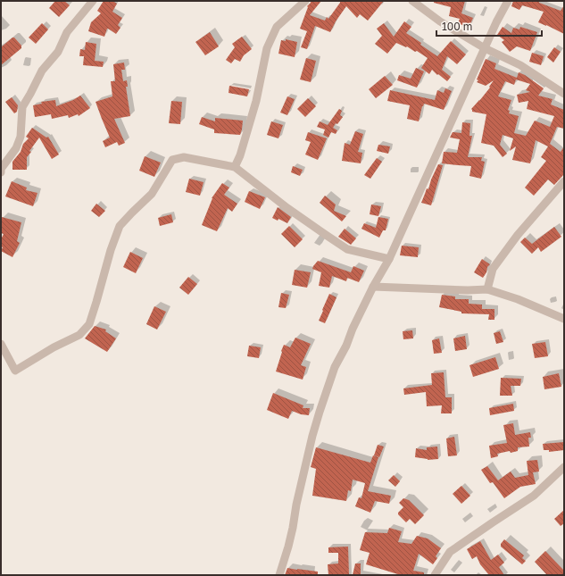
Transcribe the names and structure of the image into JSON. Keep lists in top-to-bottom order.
{
  "scale_bar": "100 m"
}
